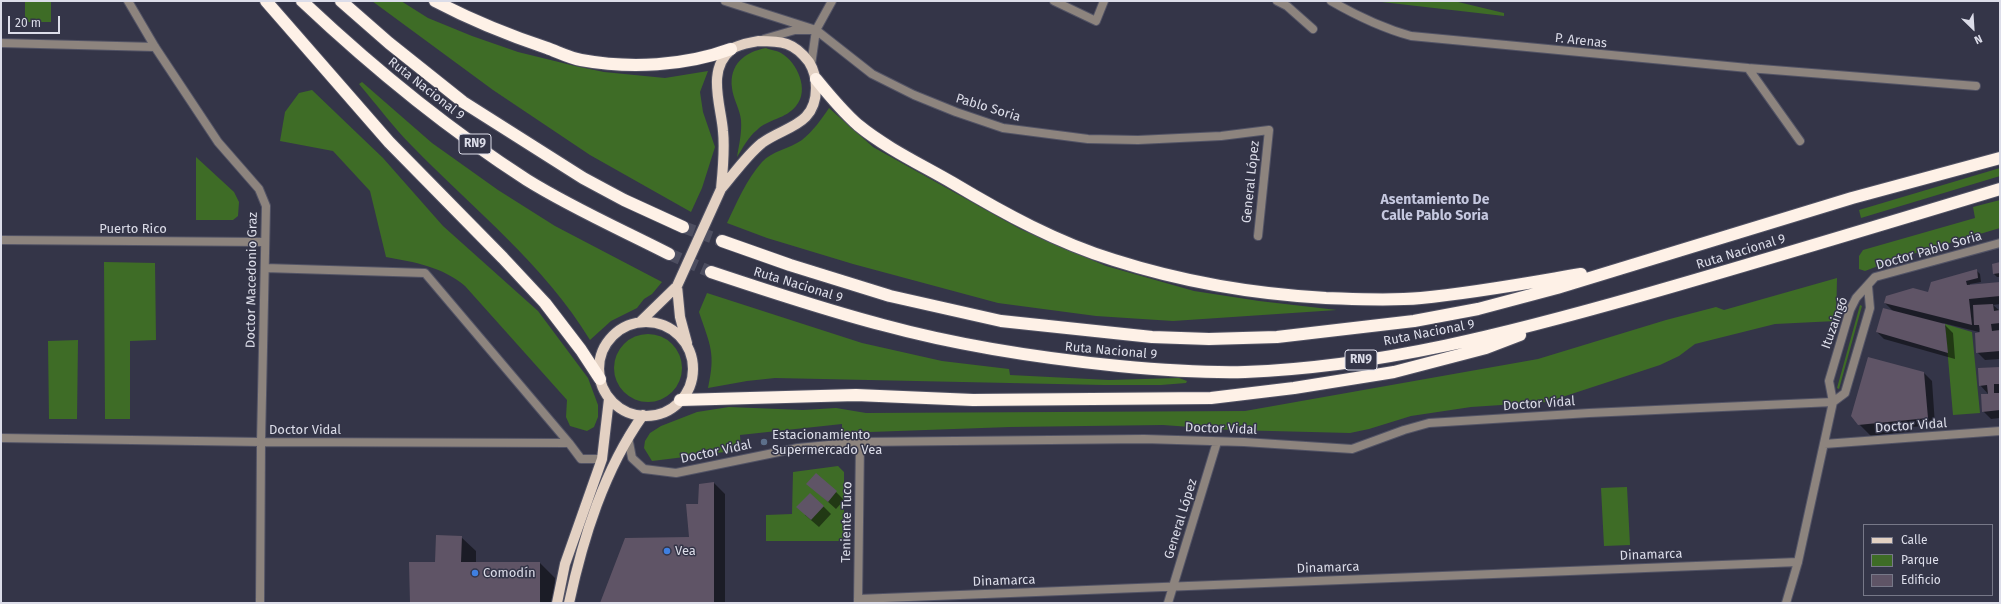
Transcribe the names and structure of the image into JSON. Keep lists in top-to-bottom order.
{
  "streets": {
    "highway": ["Ruta Nacional 9", "RN9"],
    "street": [
      "P. Arenas",
      "Pablo Soria",
      "General López",
      "Puerto Rico",
      "Doctor Pablo Soria",
      "Doctor Macedonio Graz",
      "Ituzaingó",
      "Doctor Vidal",
      "Teniente Tuco",
      "Dinamarca"
    ]
  },
  "crossings": [
    ["Pablo Soria", "General López"],
    ["General López", "Doctor Vidal"],
    ["General López", "Dinamarca"],
    ["Puerto Rico", "Doctor Macedonio Graz"],
    ["Doctor Pablo Soria", "Ituzaingó"],
    ["Doctor Macedonio Graz", "Doctor Vidal"],
    ["Ituzaingó", "Doctor Vidal"],
    ["Ituzaingó", "Dinamarca"],
    ["Doctor Vidal", "Teniente Tuco"],
    ["Teniente Tuco", "Dinamarca"]
  ],
  "districts": ["Asentamiento De Calle Pablo Soria"],
  "places": ["Estacionamiento Supermercado Vea", "Vea", "Comodín"],
  "legend": ["Calle", "Parque", "Edificio"],
  "scale_bar": "20 m",
  "north": "bottom right"
}
